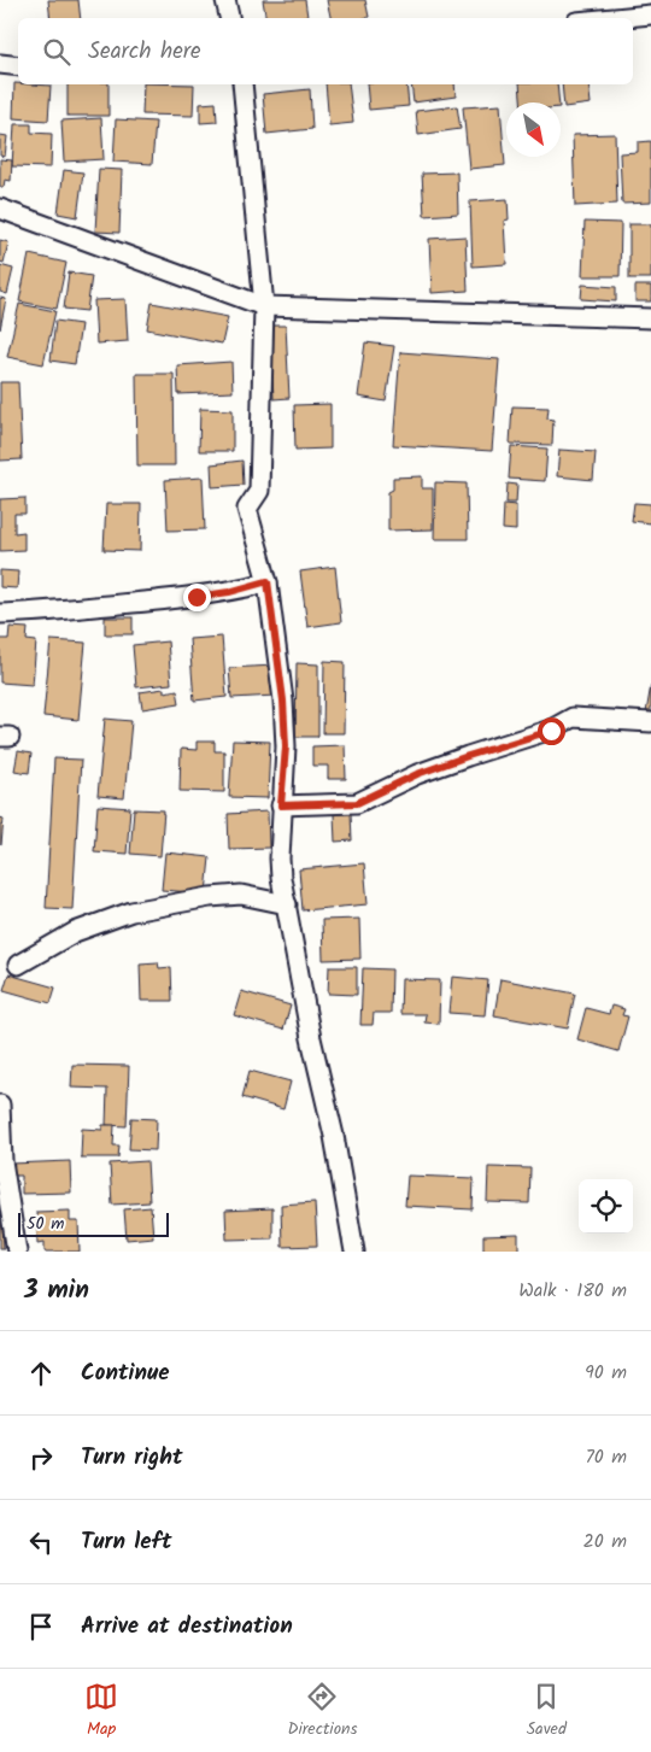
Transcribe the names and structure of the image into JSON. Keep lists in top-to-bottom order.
{
  "scale_bar": "50 m",
  "north": "bottom right",
  "page": {
    "search": "Search here",
    "scale": "50 m",
    "heading": ["3 min", "Walk · 180 m"],
    "list": [
      ["Continue", "90 m"],
      ["Turn right", "70 m"],
      ["Turn left", "20 m"],
      "Arrive at destination"
    ],
    "nav": ["Map", "Directions", "Saved"]
  }
}
